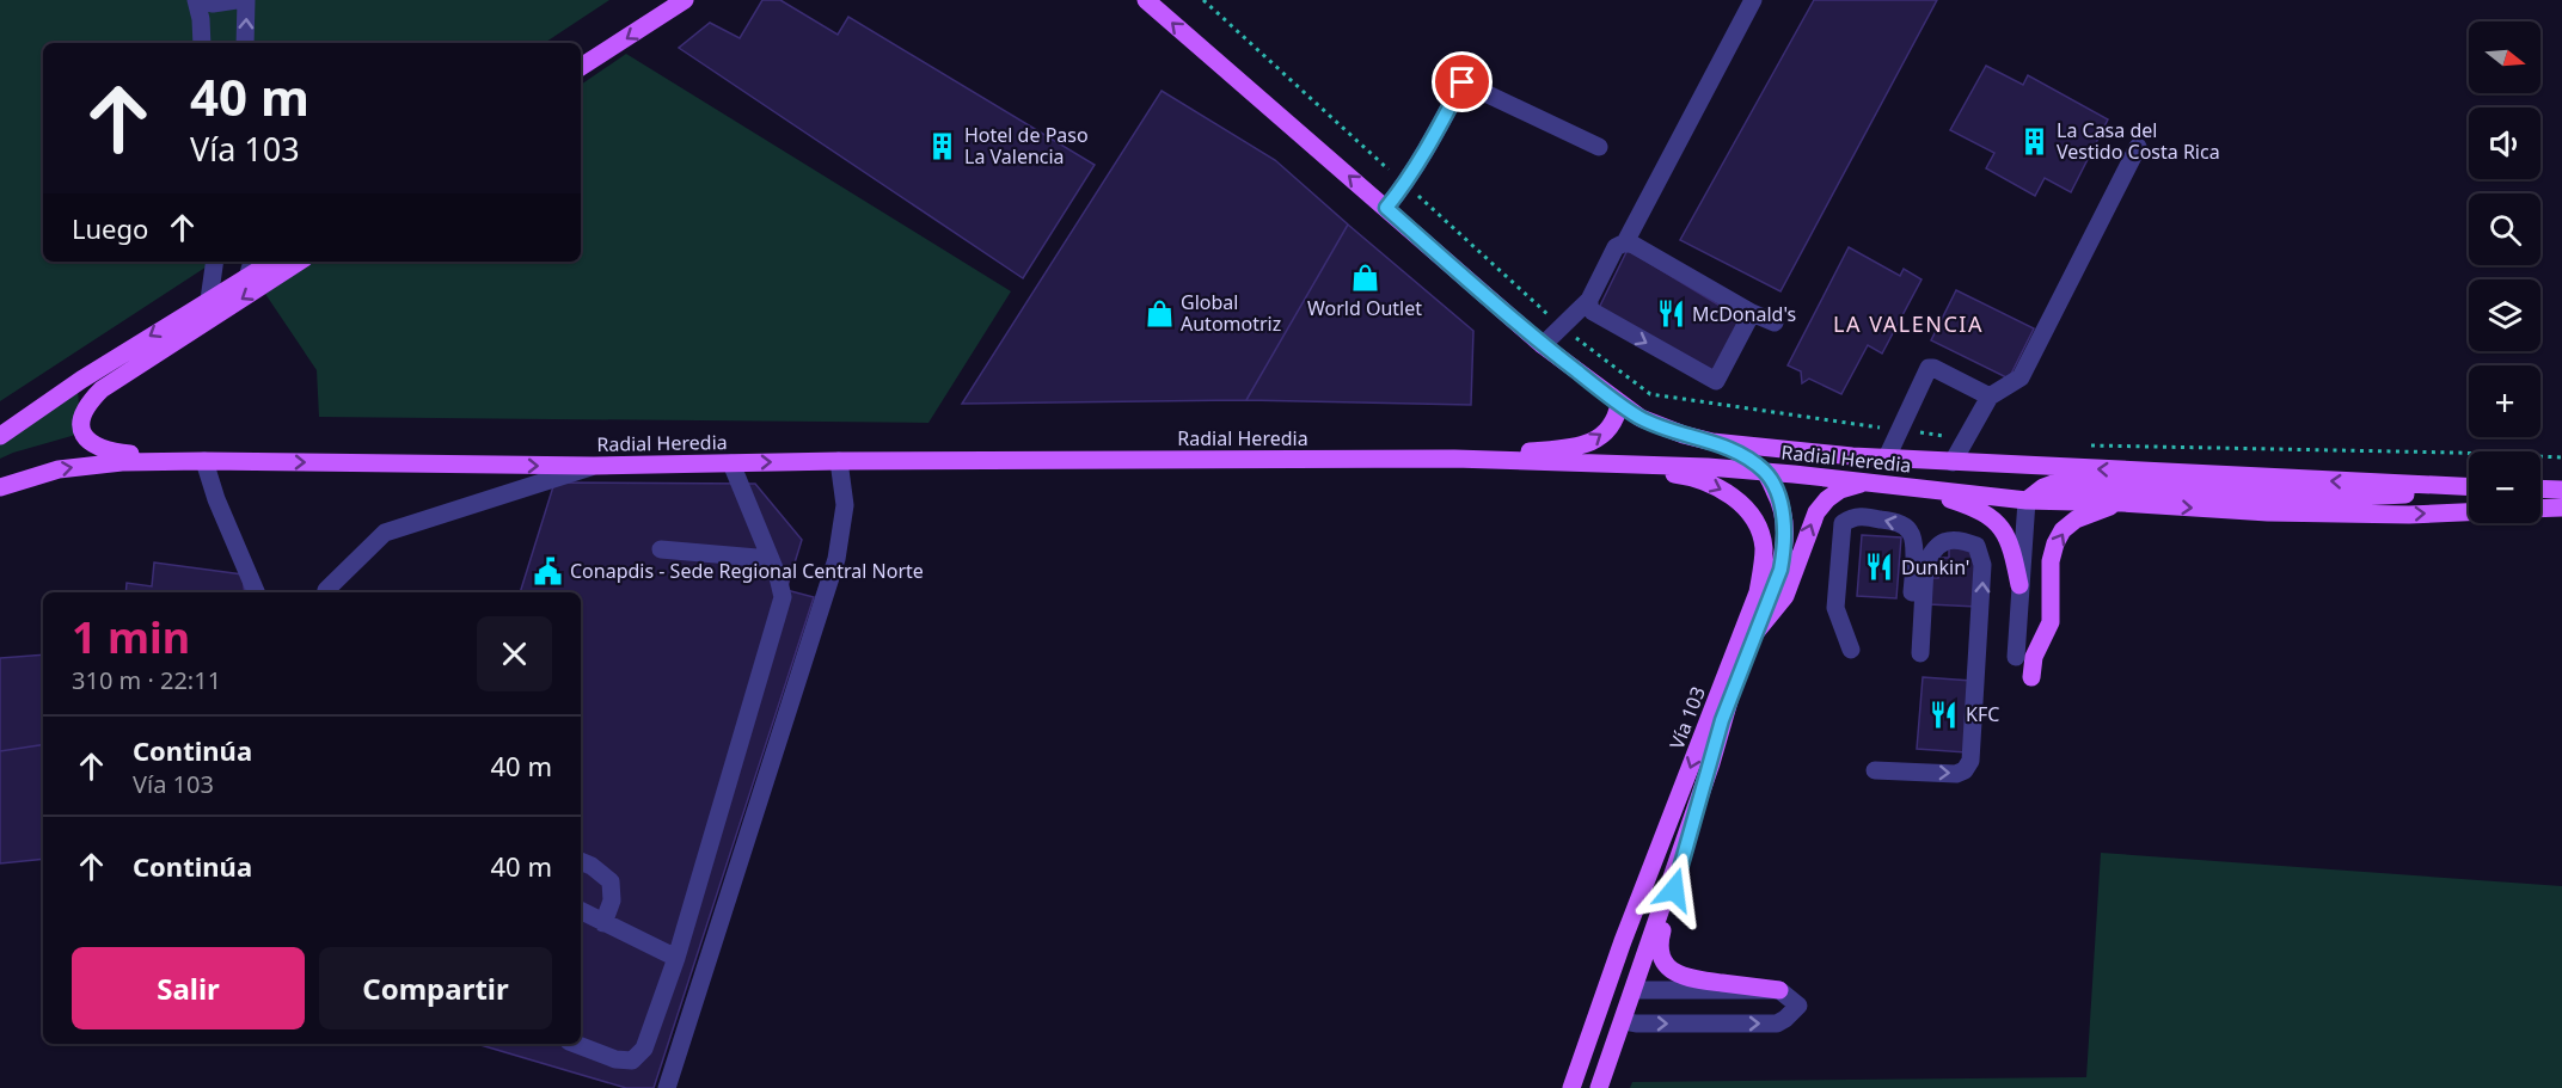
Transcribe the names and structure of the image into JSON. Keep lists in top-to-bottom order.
{
  "streets": {
    "main road": ["Radial Heredia", "Vía 103"]
  },
  "crossings": [
    ["Radial Heredia", "Vía 103"]
  ],
  "districts": ["LA VALENCIA"],
  "places": {
    "building": ["La Casa del Vestido Costa Rica", "Hotel de Paso La Valencia"],
    "shop": ["World Outlet", "Global Automotriz"],
    "restaurant": ["McDonald's", "Dunkin'", "KFC"],
    "public building": ["Conapdis - Sede Regional Central Norte"]
  },
  "north": "right",
  "page": {
    "map_buttons": ["+", "−"],
    "turn": ["40 m", "Vía 103"],
    "then": "Luego",
    "heading": ["1 min", "310 m · 22:11"],
    "list": [
      {
        "name": "Continúa",
        "note": "Vía 103",
        "value": "40 m"
      },
      {
        "name": "Continúa",
        "value": "40 m"
      }
    ],
    "buttons": ["Salir", "Compartir"]
  }
}
